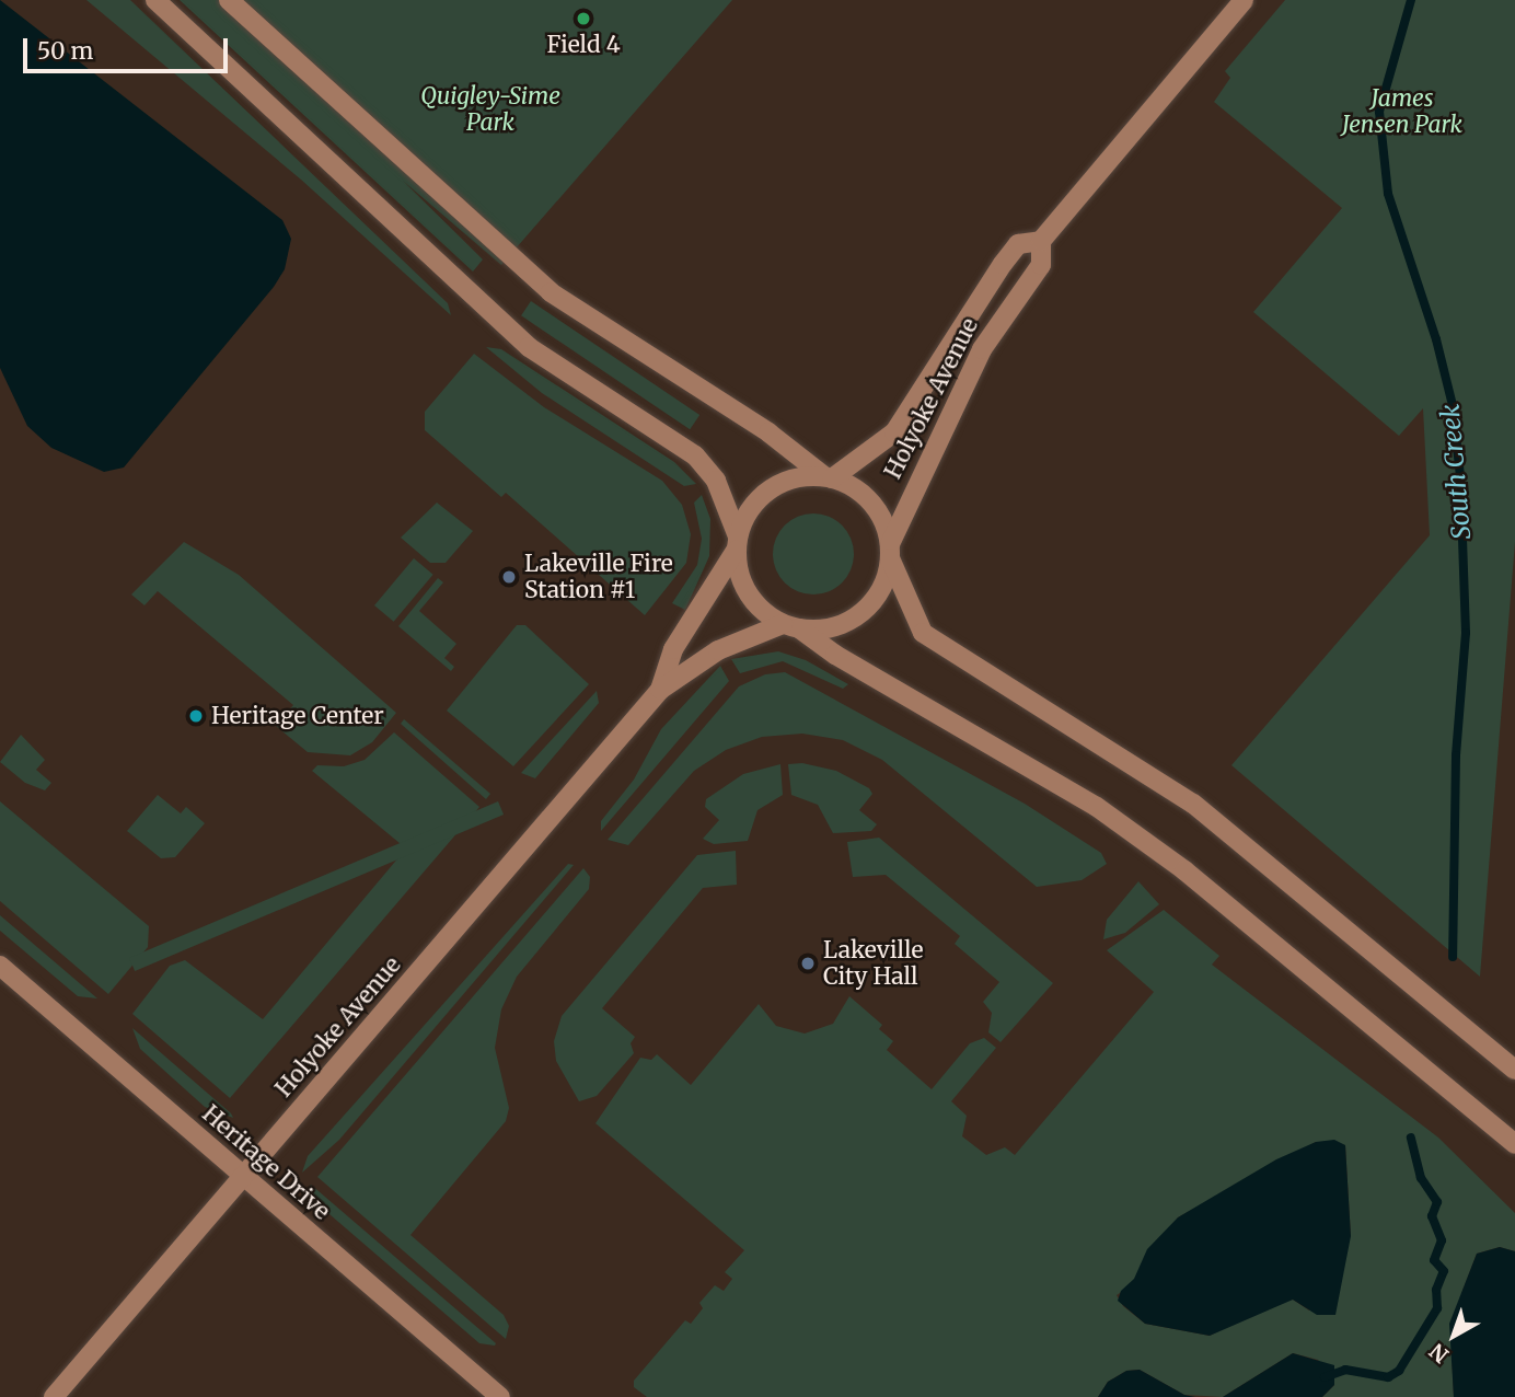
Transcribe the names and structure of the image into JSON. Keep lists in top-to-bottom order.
{
  "streets": {
    "main road": ["Holyoke Avenue", "Heritage Drive"]
  },
  "crossings": [
    ["Holyoke Avenue", "Heritage Drive"]
  ],
  "water": ["South Creek"],
  "parks": ["Quigley-Sime Park", "James Jensen Park"],
  "places": [
    "Field 4",
    "Lakeville Fire Station #1",
    "Heritage Center",
    "Lakeville City Hall"
  ],
  "scale_bar": "50 m",
  "north": "bottom left"
}
